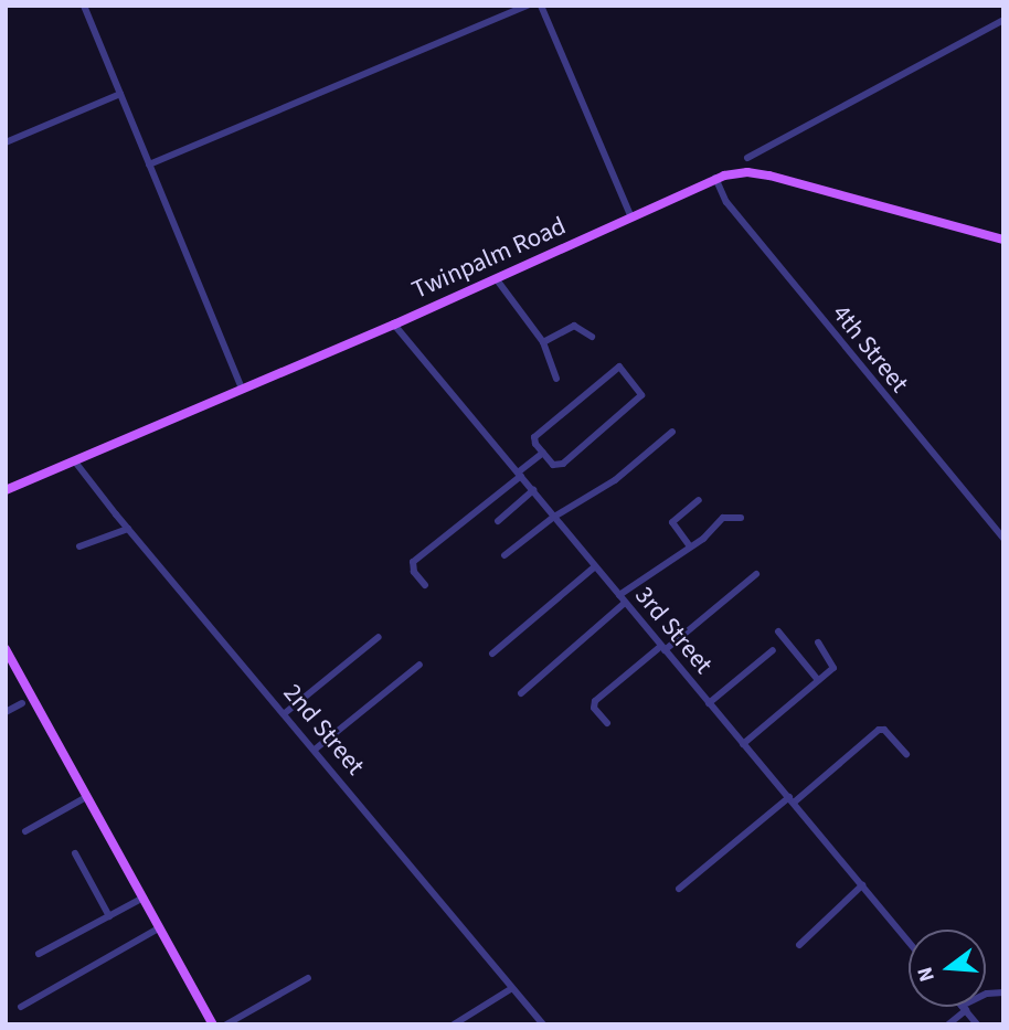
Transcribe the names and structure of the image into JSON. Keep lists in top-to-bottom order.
{
  "streets": {
    "main road": ["Twinpalm Road"],
    "street": ["4th Street", "3rd Street", "2nd Street"]
  },
  "crossings": [
    ["Twinpalm Road", "4th Street"],
    ["Twinpalm Road", "3rd Street"],
    ["Twinpalm Road", "2nd Street"]
  ],
  "north": "left"
}
